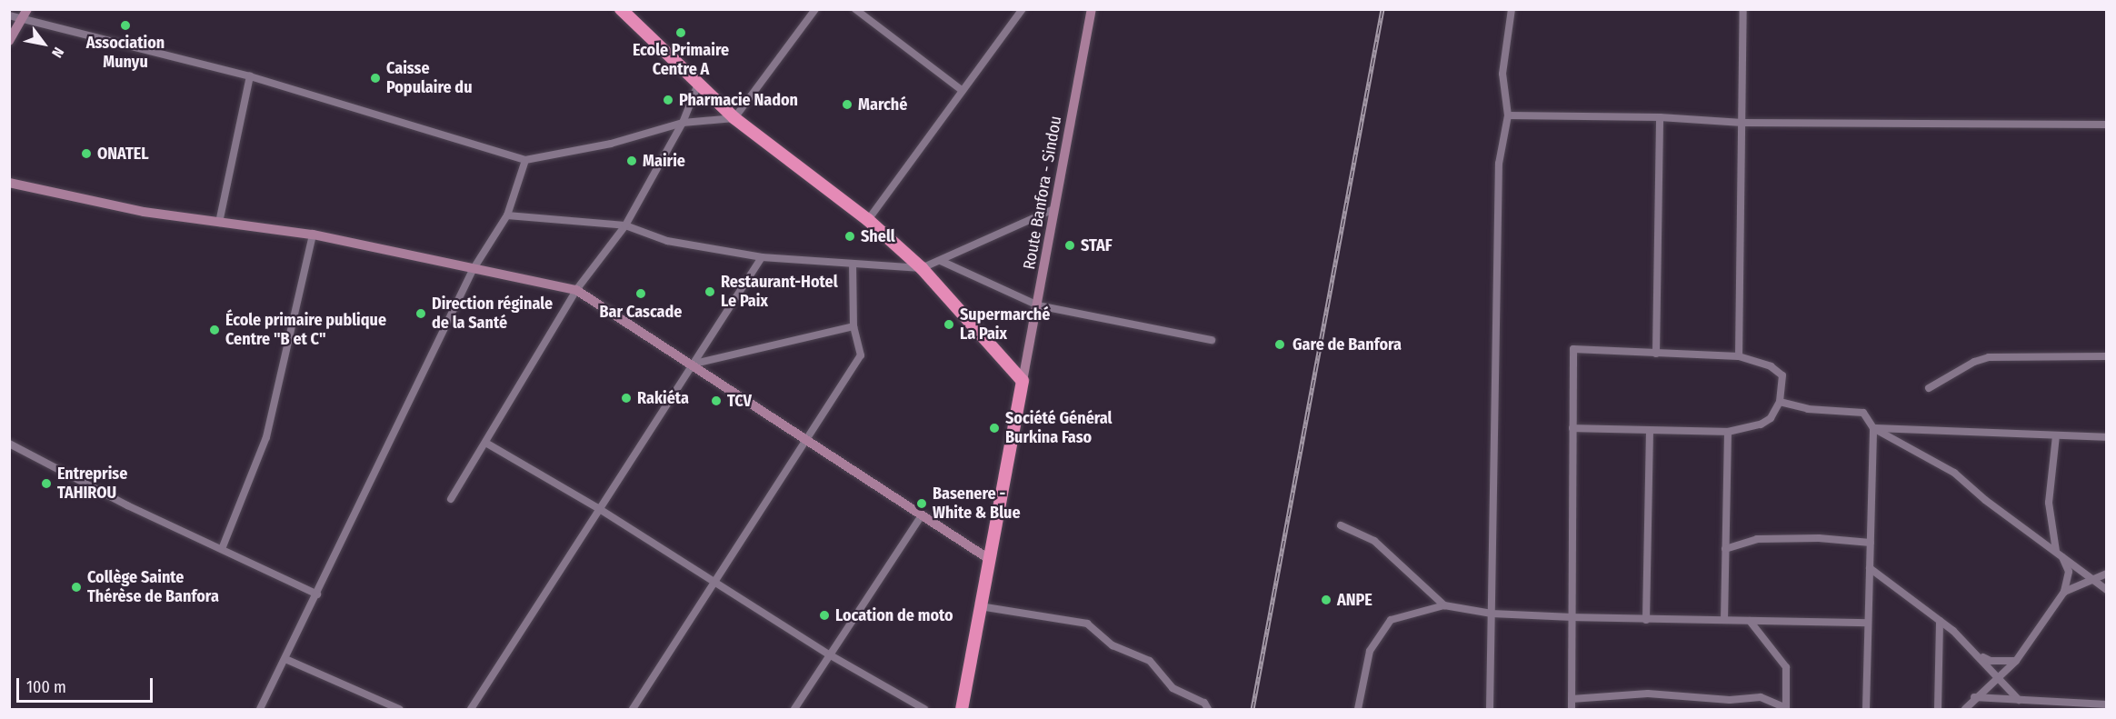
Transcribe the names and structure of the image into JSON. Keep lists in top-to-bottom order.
{
  "streets": {
    "main road": ["Route Banfora - Sindou"]
  },
  "places": [
    "Association Munyu",
    "Ecole Primaire Centre A",
    "Caisse Populaire du",
    "Pharmacie Nadon",
    "Marché",
    "ONATEL",
    "Mairie",
    "Shell",
    "STAF",
    "Restaurant-Hotel Le Paix",
    "Bar Cascade",
    "Direction réginale de la Santé",
    "Supermarché La Paix",
    "École primaire publique Centre \"B et C\"",
    "Gare de Banfora",
    "Rakiéta",
    "TCV",
    "Société Général Burkina Faso",
    "Entreprise TAHIROU",
    "Basenere - White & Blue",
    "Collège Sainte Thérèse de Banfora",
    "ANPE",
    "Location de moto"
  ],
  "scale_bar": "100 m",
  "north": "bottom right"
}
